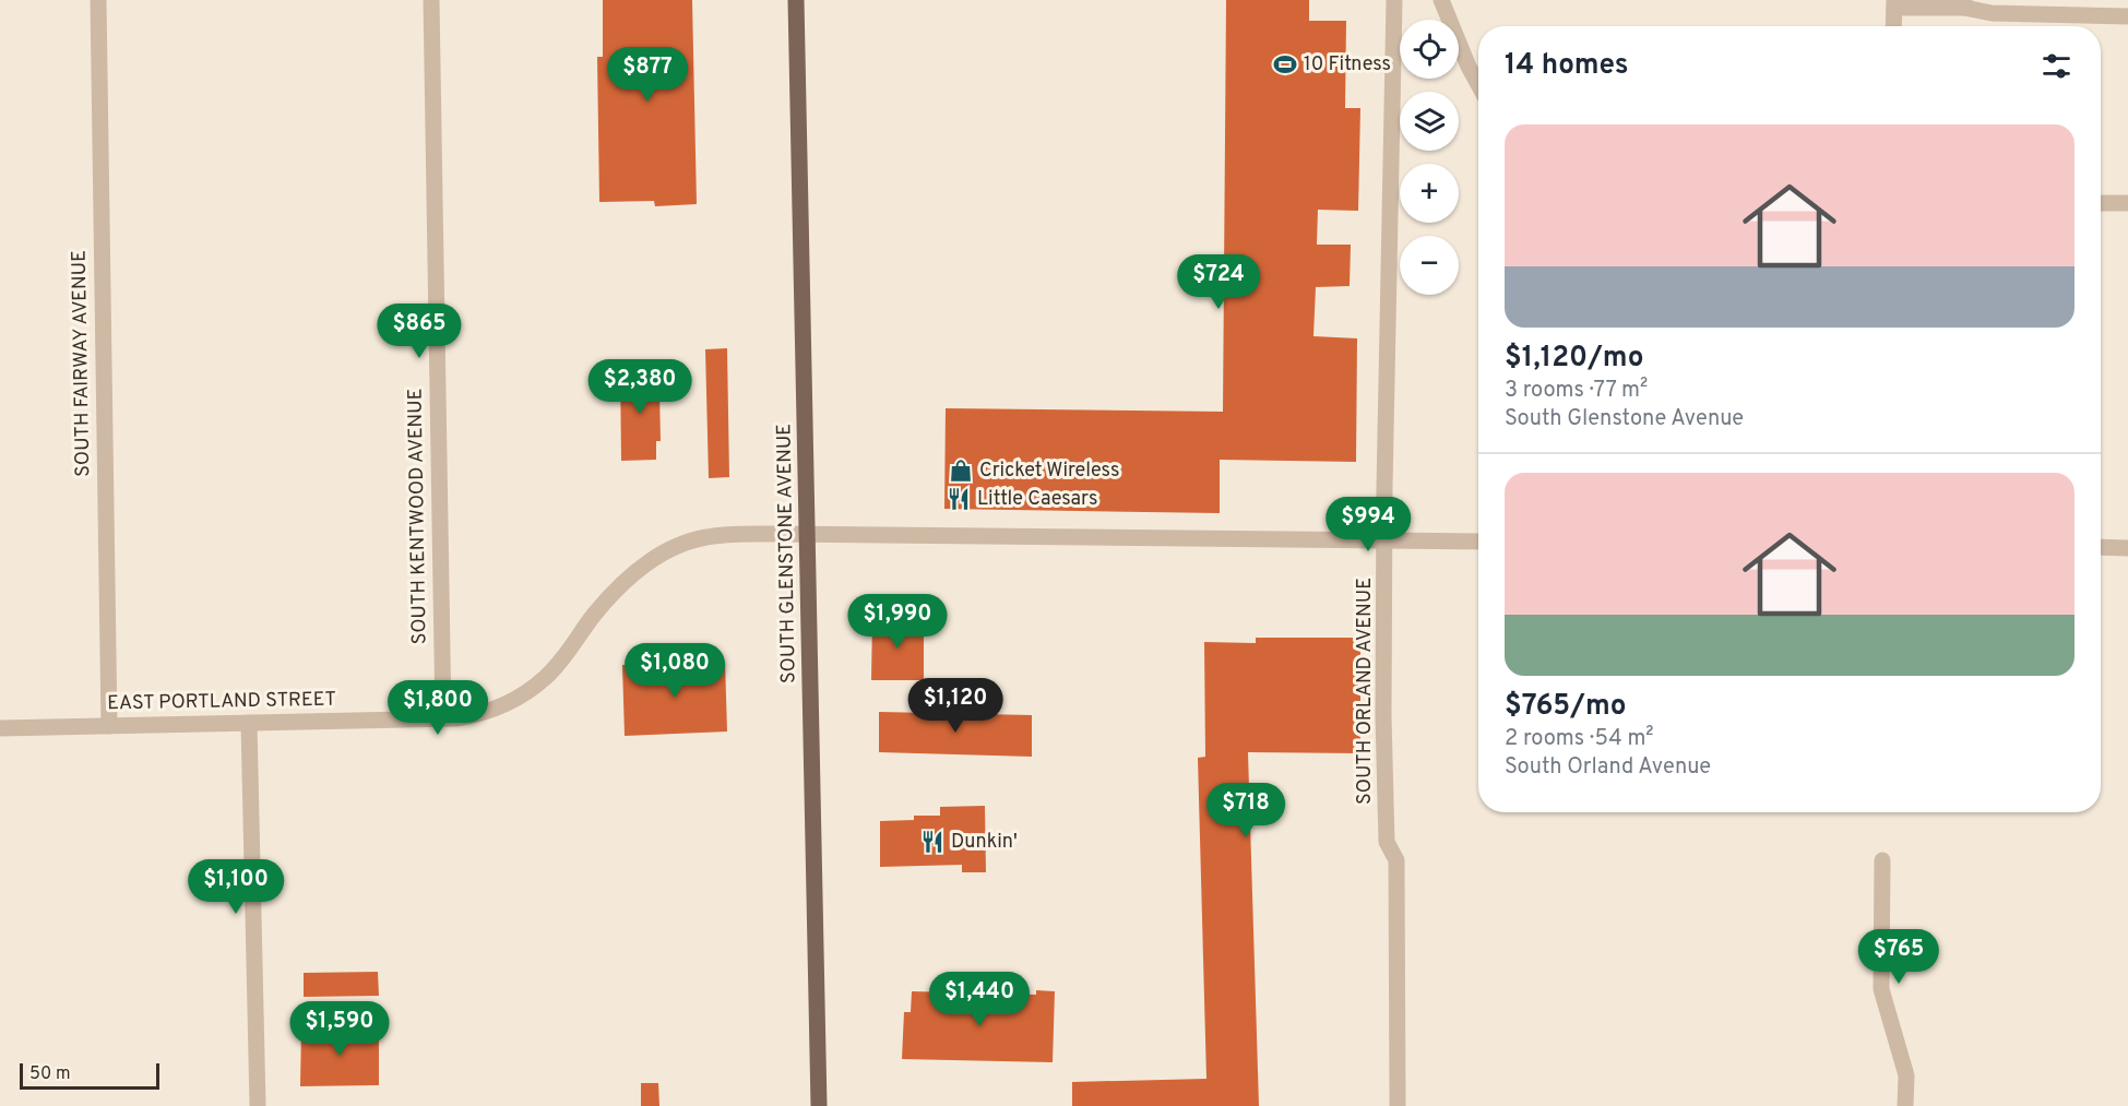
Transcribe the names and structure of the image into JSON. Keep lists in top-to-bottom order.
{
  "streets": {
    "main road": ["SOUTH GLENSTONE AVENUE"],
    "street": [
      "SOUTH FAIRWAY AVENUE",
      "SOUTH KENTWOOD AVENUE",
      "SOUTH ORLAND AVENUE",
      "EAST PORTLAND STREET"
    ]
  },
  "crossings": [
    ["SOUTH FAIRWAY AVENUE", "EAST PORTLAND STREET"],
    ["SOUTH KENTWOOD AVENUE", "EAST PORTLAND STREET"],
    ["SOUTH GLENSTONE AVENUE", "EAST PORTLAND STREET"],
    ["SOUTH ORLAND AVENUE", "EAST PORTLAND STREET"]
  ],
  "places": {
    "sports": ["10 Fitness"],
    "shop": ["Cricket Wireless"],
    "restaurant": ["Little Caesars", "Dunkin'"]
  },
  "scale_bar": "50 m",
  "page": {
    "map_buttons": ["+", "−"],
    "heading": "14 homes",
    "price": [
      "$877",
      "$724",
      "$865",
      "$2,380",
      "$994",
      "$1,990",
      "$1,080",
      "$1,120",
      "$1,800",
      "$718",
      "$1,100",
      "$765",
      "$1,440",
      "$1,590"
    ],
    "list": [
      {
        "name": "$1,120/mo",
        "note": "3 rooms · 77 m² · South Glenstone Avenue"
      },
      {
        "name": "$765/mo",
        "note": "2 rooms · 54 m² · South Orland Avenue"
      }
    ],
    "scale": "50 m"
  }
}
